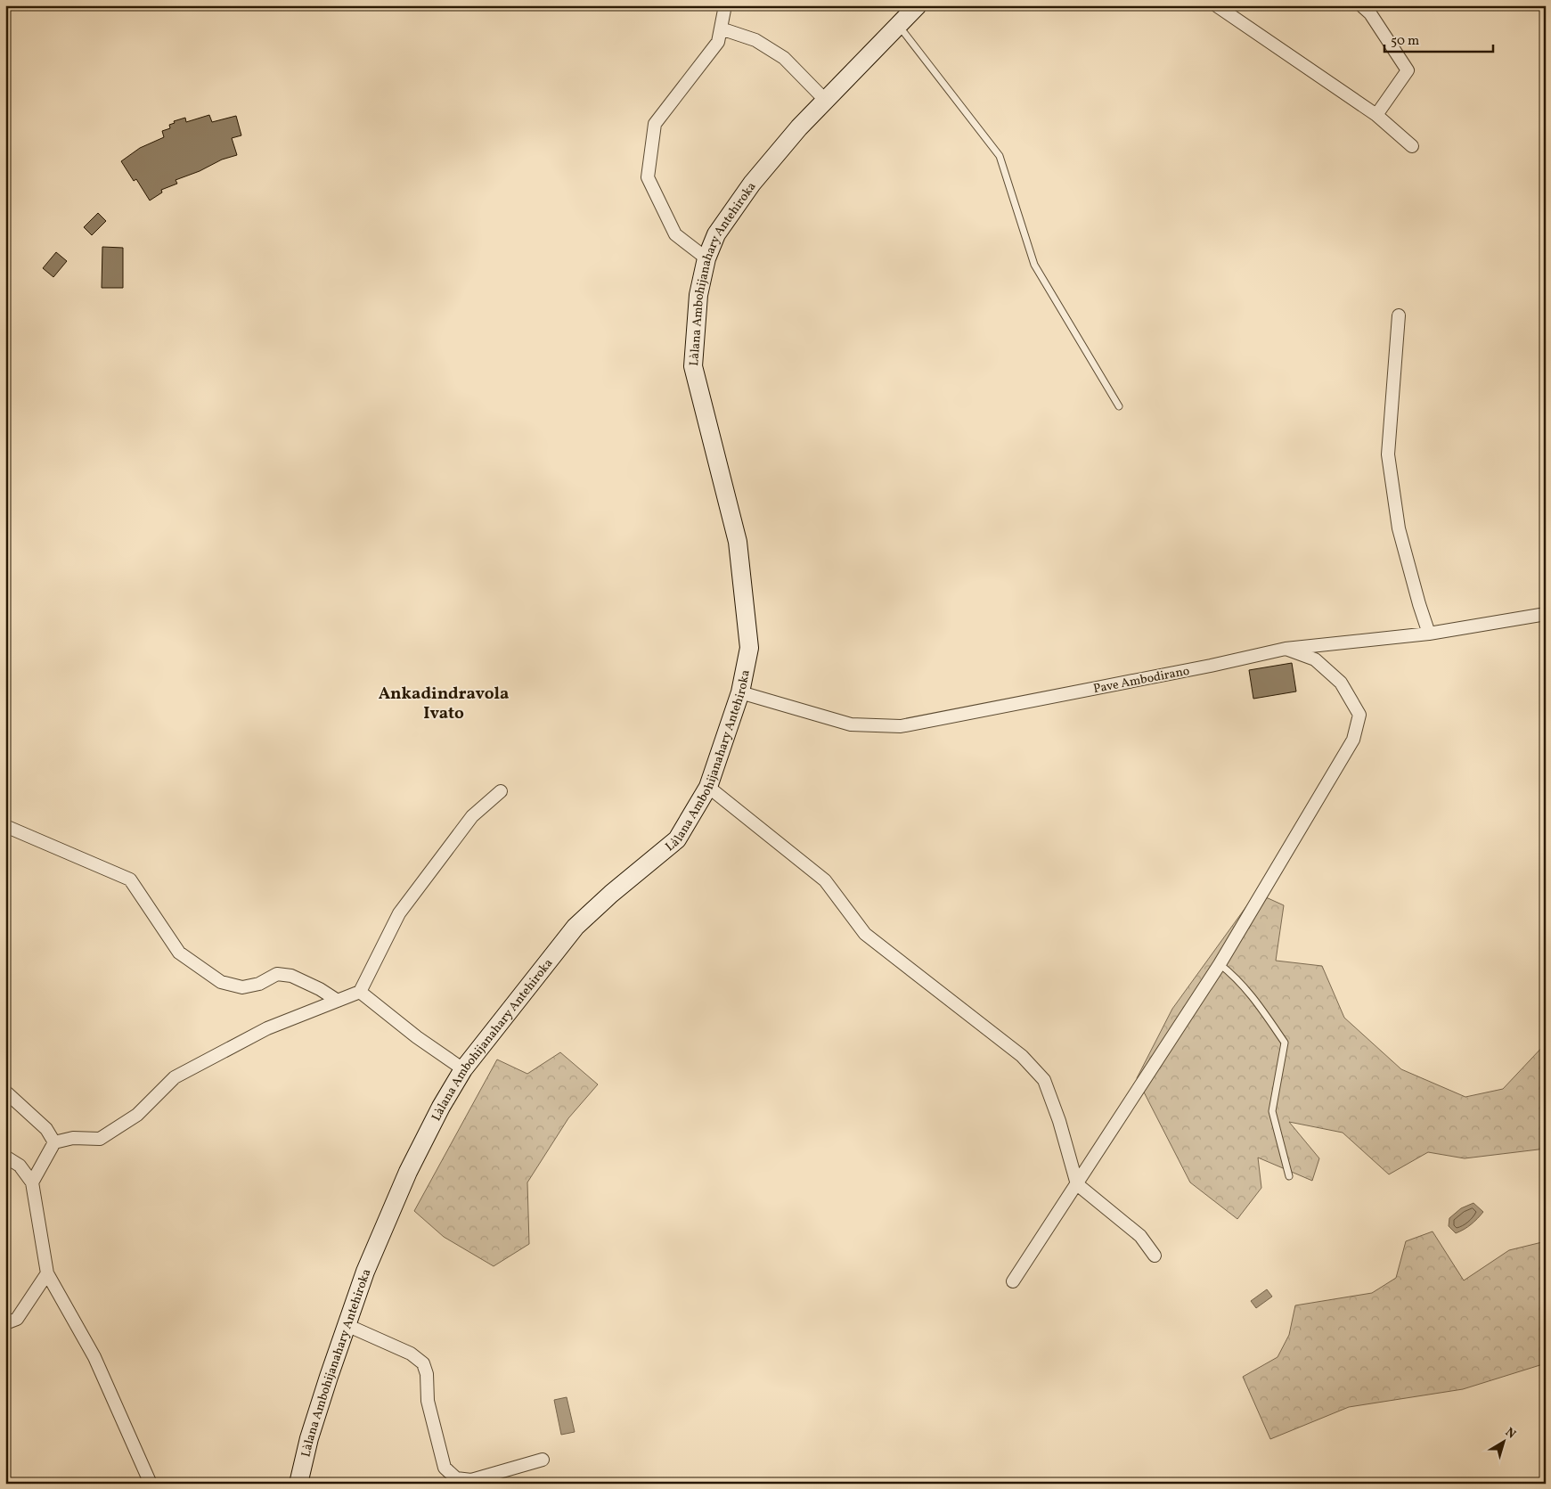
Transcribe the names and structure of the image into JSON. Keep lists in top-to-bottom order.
{
  "streets": {
    "street": ["Làlana Ambohijanahary Antehiroka", "Pave Ambodirano"]
  },
  "crossings": [
    ["Làlana Ambohijanahary Antehiroka", "Pave Ambodirano"]
  ],
  "districts": ["Ankadindravola Ivato"],
  "scale_bar": "50 m",
  "north": "top right"
}
